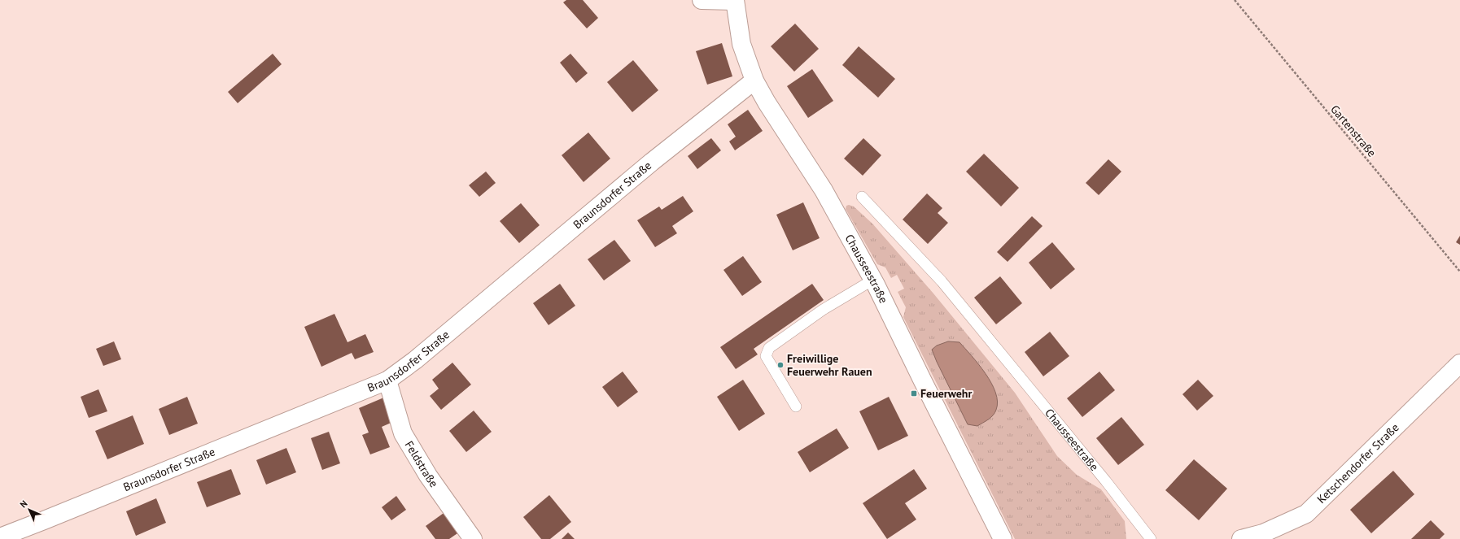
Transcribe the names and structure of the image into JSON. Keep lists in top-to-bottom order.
{
  "streets": {
    "street": [
      "Braunsdorfer Straße",
      "Chausseestraße",
      "Feldstraße",
      "Ketschendorfer Straße"
    ],
    "path": ["Gartenstraße"]
  },
  "crossings": [
    ["Braunsdorfer Straße", "Chausseestraße"],
    ["Braunsdorfer Straße", "Feldstraße"]
  ],
  "places": {
    "other": ["Freiwillige Feuerwehr Rauen"],
    "transit": ["Feuerwehr"]
  },
  "north": "top left"
}
